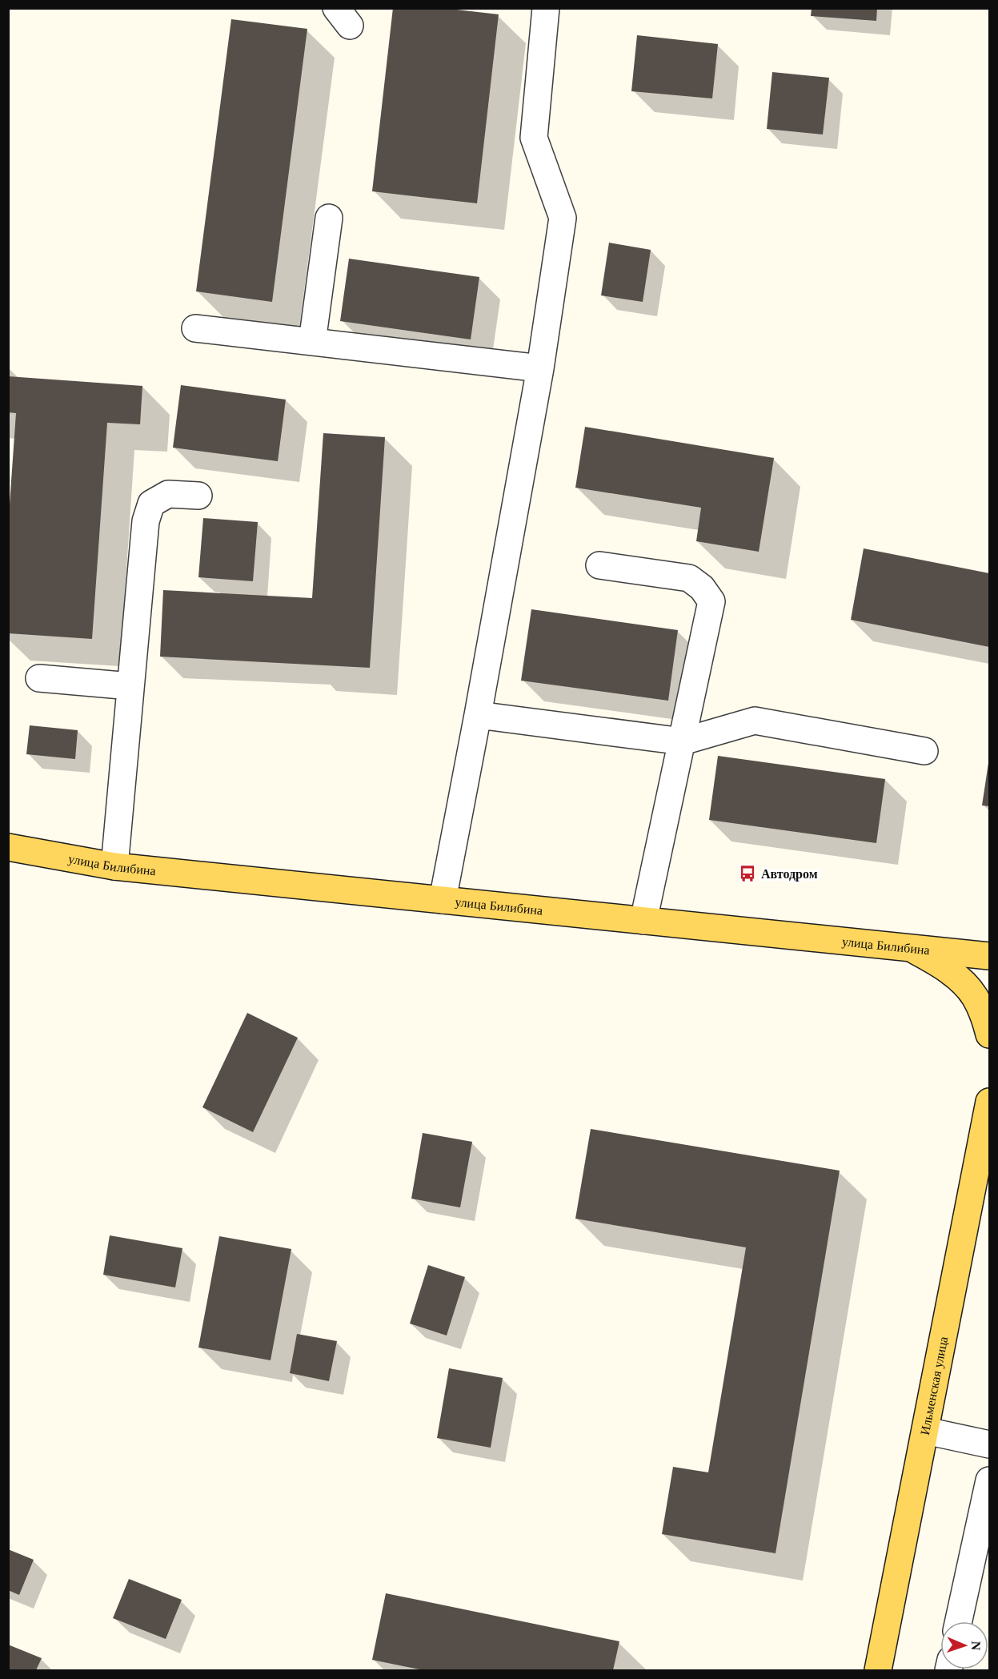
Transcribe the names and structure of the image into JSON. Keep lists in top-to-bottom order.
{
  "streets": {
    "main road": ["улица Билибина", "Ильменская улица"]
  },
  "places": {
    "bus stop": ["Автодром"]
  },
  "north": "right"
}
